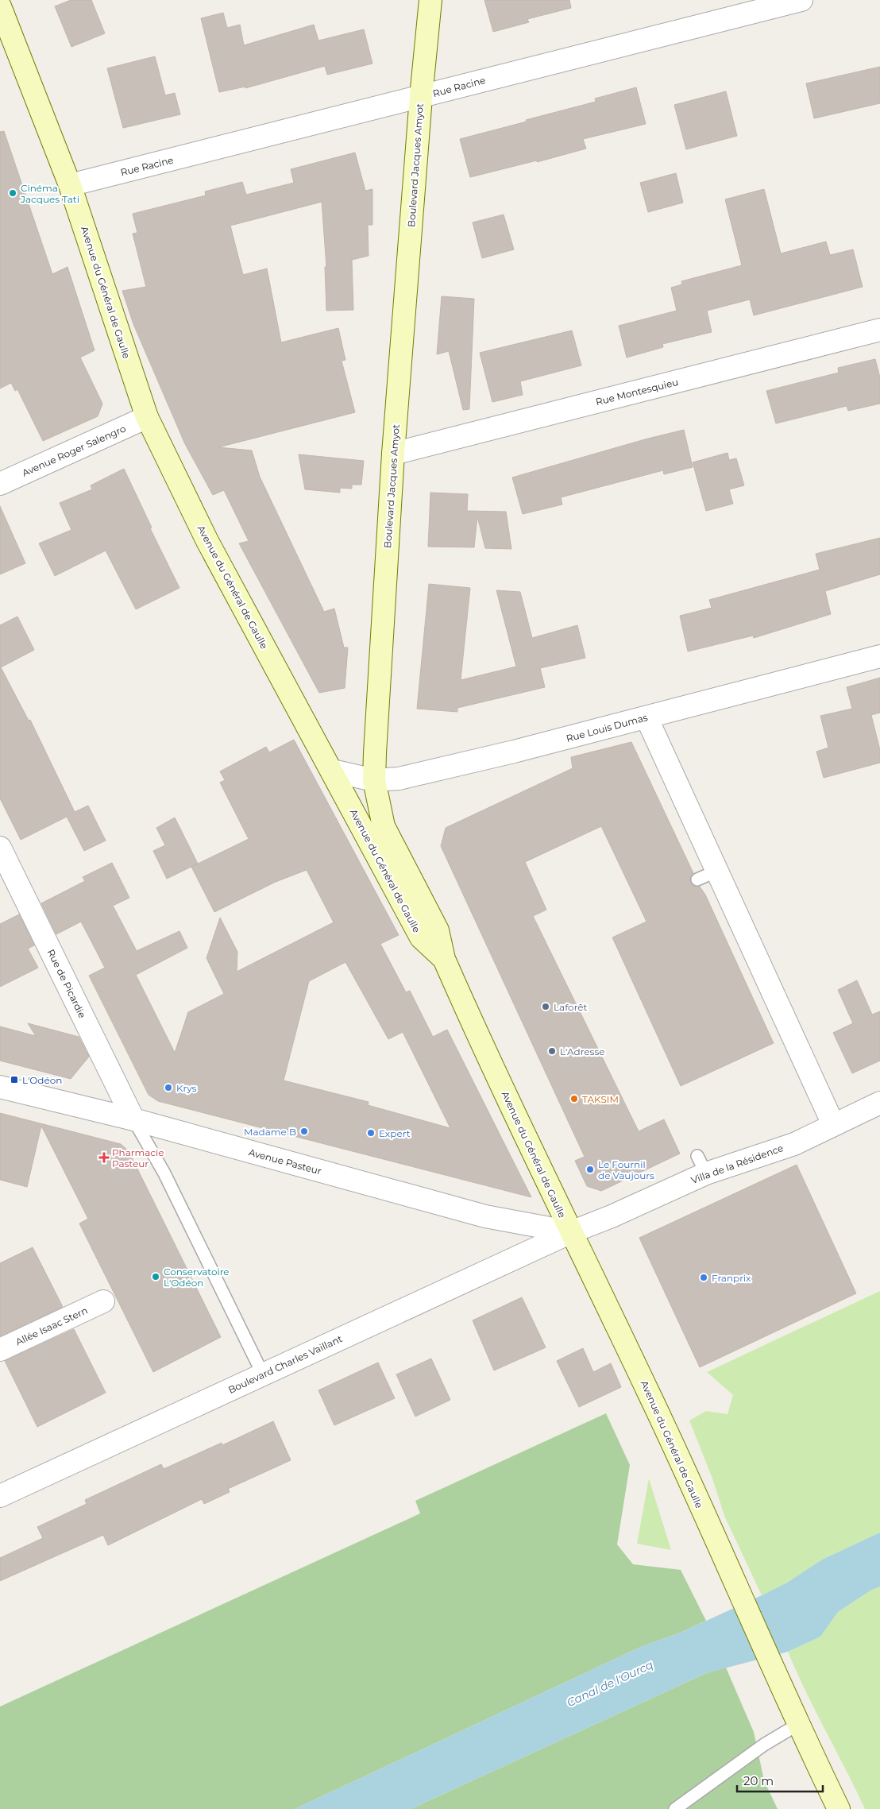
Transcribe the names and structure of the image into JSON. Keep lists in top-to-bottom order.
{
  "streets": {
    "main road": ["Boulevard Jacques Amyot", "Avenue du Général de Gaulle"],
    "street": [
      "Rue Racine",
      "Rue Montesquieu",
      "Avenue Roger Salengro",
      "Rue Louis Dumas",
      "Rue de Picardie",
      "Avenue Pasteur",
      "Villa de la Résidence",
      "Allée Isaac Stern",
      "Boulevard Charles Vaillant"
    ]
  },
  "crossings": [
    ["Rue Racine", "Boulevard Jacques Amyot"],
    ["Rue Racine", "Avenue du Général de Gaulle"],
    ["Boulevard Jacques Amyot", "Avenue du Général de Gaulle"],
    ["Boulevard Jacques Amyot", "Rue Montesquieu"],
    ["Boulevard Jacques Amyot", "Rue Louis Dumas"],
    ["Avenue du Général de Gaulle", "Avenue Roger Salengro"],
    ["Avenue du Général de Gaulle", "Rue Louis Dumas"],
    ["Avenue du Général de Gaulle", "Avenue Pasteur"],
    ["Avenue du Général de Gaulle", "Villa de la Résidence"],
    ["Avenue du Général de Gaulle", "Boulevard Charles Vaillant"],
    ["Rue de Picardie", "Avenue Pasteur"],
    ["Avenue Pasteur", "Villa de la Résidence"],
    ["Avenue Pasteur", "Boulevard Charles Vaillant"],
    ["Villa de la Résidence", "Boulevard Charles Vaillant"]
  ],
  "water": ["Canal de l'Ourcq"],
  "places": {
    "other": [
      "Cinéma Jacques Tati",
      "Laforêt",
      "L'Adresse",
      "Krys",
      "TAKSIM",
      "Madame B",
      "Expert",
      "Le Fournil de Vaujours",
      "Conservatoire L'Odéon",
      "Franprix"
    ],
    "transit": ["L'Odéon"],
    "health": ["Pharmacie Pasteur"]
  },
  "scale_bar": "20 m"
}
